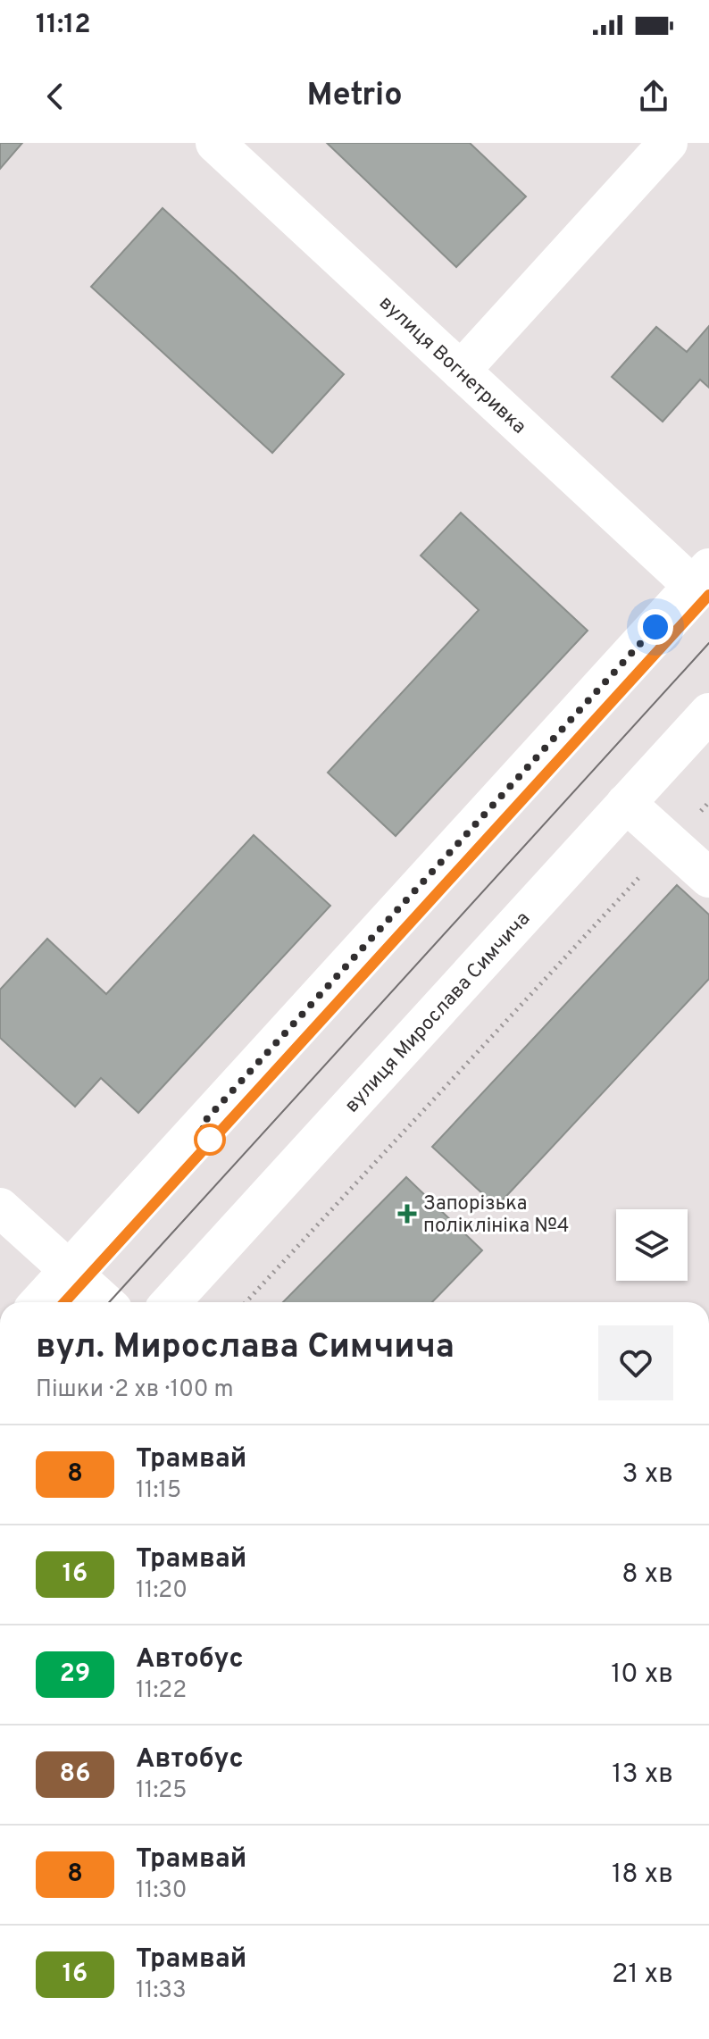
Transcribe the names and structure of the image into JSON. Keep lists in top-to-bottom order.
{
  "streets": {
    "street": ["вулиця Вогнетривка", "вулиця Мирослава Симчича"]
  },
  "places": {
    "health": ["Запорізька поліклініка №4"]
  },
  "lines": ["tram line 8"],
  "page": {
    "status": "11:12",
    "header": "Metrio",
    "heading": ["вул. Мирослава Симчича", "Пішки · 2 хв · 100 m"],
    "list": [
      {
        "mark": "8",
        "name": "Трамвай",
        "note": "11:15",
        "value": "3 хв"
      },
      {
        "mark": "16",
        "name": "Трамвай",
        "note": "11:20",
        "value": "8 хв"
      },
      {
        "mark": "29",
        "name": "Автобус",
        "note": "11:22",
        "value": "10 хв"
      },
      {
        "mark": "86",
        "name": "Автобус",
        "note": "11:25",
        "value": "13 хв"
      },
      {
        "mark": "8",
        "name": "Трамвай",
        "note": "11:30",
        "value": "18 хв"
      },
      {
        "mark": "16",
        "name": "Трамвай",
        "note": "11:33",
        "value": "21 хв"
      }
    ]
  }
}
